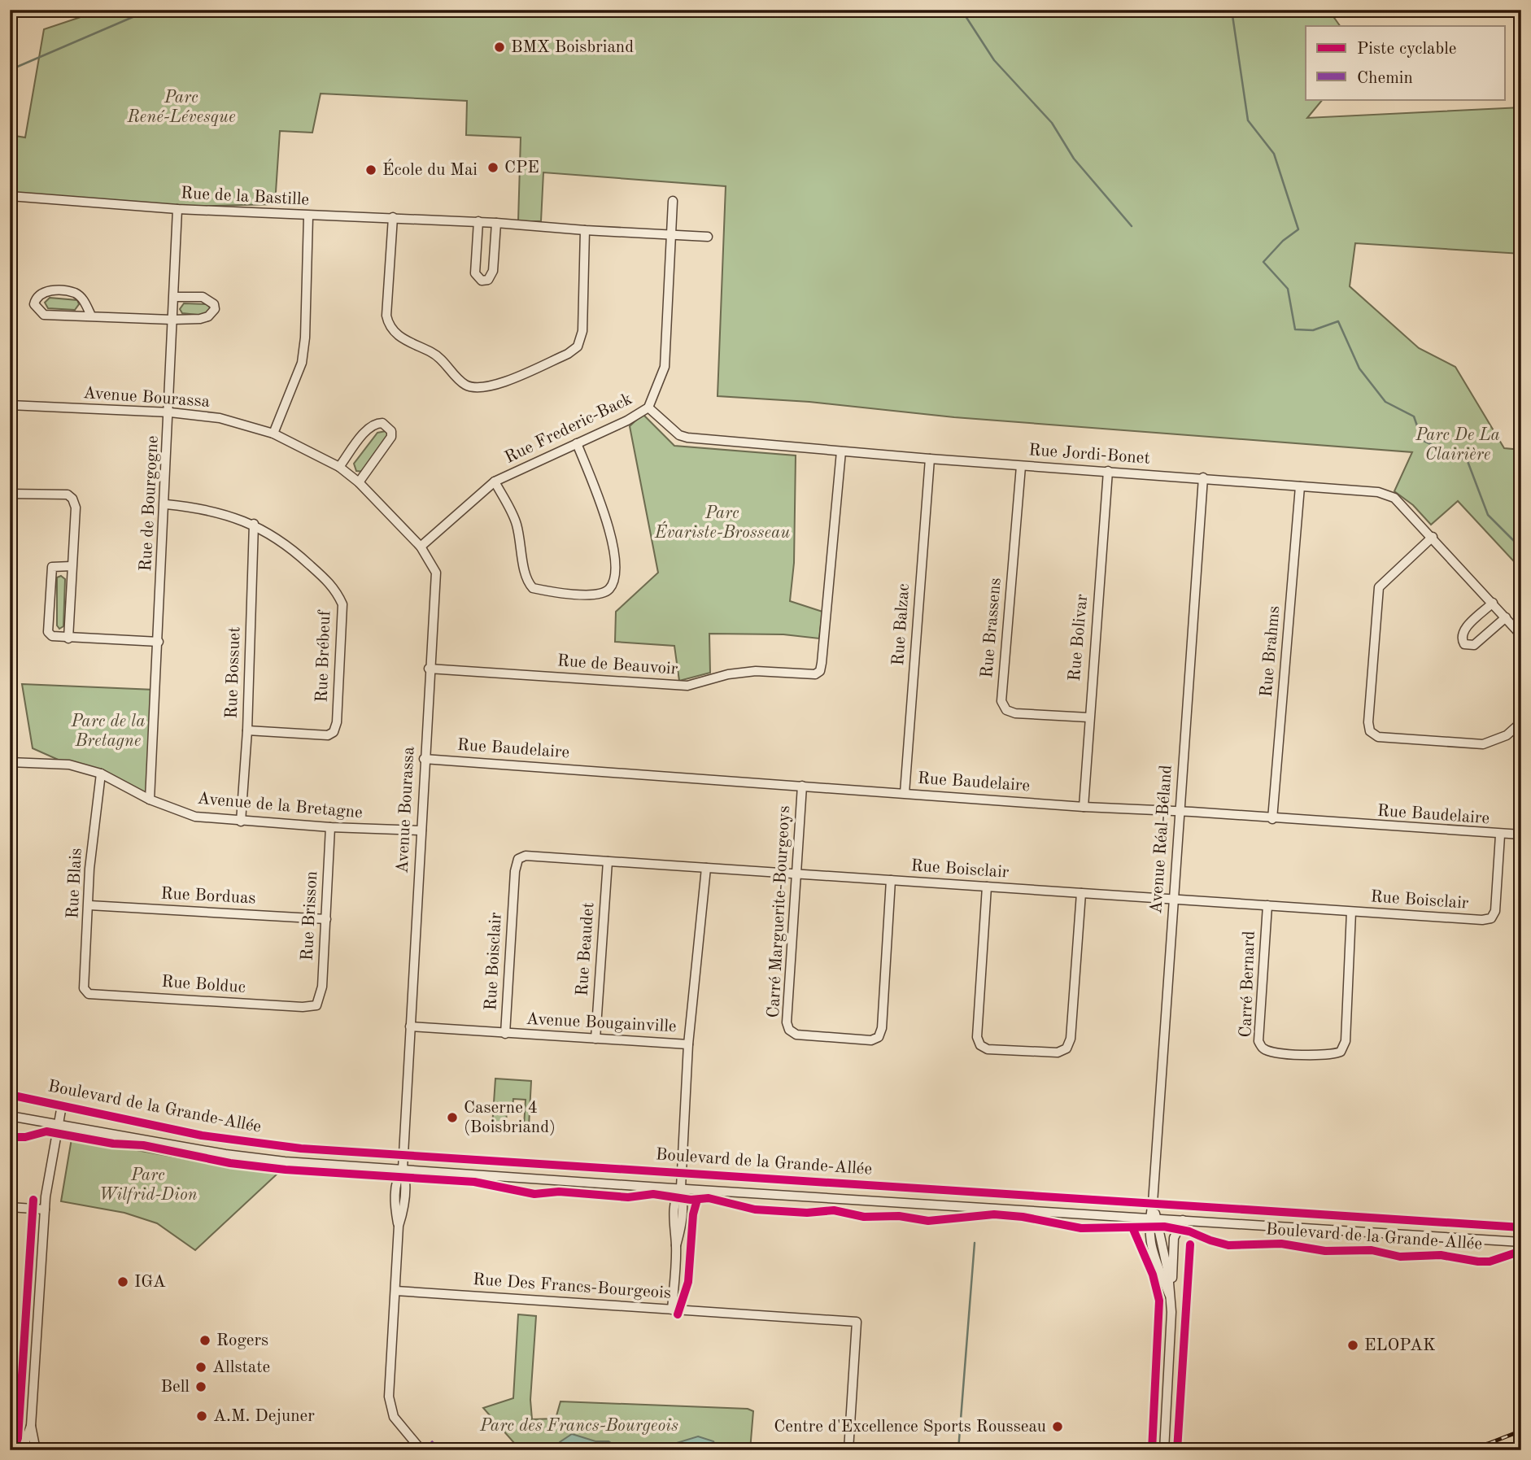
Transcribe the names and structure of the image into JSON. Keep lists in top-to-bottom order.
{
  "streets": {
    "street": [
      "Rue de la Bastille",
      "Avenue Bourassa",
      "Rue Frederic-Back",
      "Rue Jordi-Bonet",
      "Rue de Bourgogne",
      "Rue Balzac",
      "Rue Brassens",
      "Rue Bolivar",
      "Rue Brahms",
      "Rue Brébeuf",
      "Rue de Beauvoir",
      "Rue Bossuet",
      "Rue Baudelaire",
      "Avenue de la Bretagne",
      "Avenue Réal-Béland",
      "Rue Boisclair",
      "Rue Blais",
      "Rue Borduas",
      "Carré Marguerite-Bourgeoys",
      "Rue Brisson",
      "Rue Beaudet",
      "Carré Bernard",
      "Rue Bolduc",
      "Avenue Bougainville",
      "Boulevard de la Grande-Allée",
      "Rue Des Francs-Bourgeois"
    ]
  },
  "crossings": [
    ["Rue de la Bastille", "Rue Frederic-Back"],
    ["Rue de la Bastille", "Rue de Bourgogne"],
    ["Avenue Bourassa", "Rue Frederic-Back"],
    ["Avenue Bourassa", "Rue de Bourgogne"],
    ["Avenue Bourassa", "Rue de Beauvoir"],
    ["Avenue Bourassa", "Rue Baudelaire"],
    ["Avenue Bourassa", "Avenue de la Bretagne"],
    ["Avenue Bourassa", "Avenue Bougainville"],
    ["Avenue Bourassa", "Boulevard de la Grande-Allée"],
    ["Rue Frederic-Back", "Rue Jordi-Bonet"],
    ["Rue Jordi-Bonet", "Rue Balzac"],
    ["Rue Jordi-Bonet", "Rue Brassens"],
    ["Rue Jordi-Bonet", "Rue Bolivar"],
    ["Rue Jordi-Bonet", "Rue Brahms"],
    ["Rue Jordi-Bonet", "Rue de Beauvoir"],
    ["Rue Jordi-Bonet", "Avenue Réal-Béland"],
    ["Rue de Bourgogne", "Rue Brébeuf"],
    ["Rue de Bourgogne", "Avenue de la Bretagne"],
    ["Rue Balzac", "Rue Baudelaire"],
    ["Rue Brassens", "Rue Bolivar"],
    ["Rue Bolivar", "Rue Baudelaire"],
    ["Rue Brahms", "Rue Baudelaire"],
    ["Rue Brébeuf", "Rue Bossuet"],
    ["Rue Bossuet", "Avenue de la Bretagne"],
    ["Rue Baudelaire", "Avenue Réal-Béland"],
    ["Rue Baudelaire", "Rue Boisclair"],
    ["Rue Baudelaire", "Carré Marguerite-Bourgeoys"],
    ["Avenue de la Bretagne", "Rue Blais"],
    ["Avenue de la Bretagne", "Rue Brisson"],
    ["Avenue Réal-Béland", "Rue Boisclair"],
    ["Avenue Réal-Béland", "Boulevard de la Grande-Allée"],
    ["Rue Boisclair", "Carré Marguerite-Bourgeoys"],
    ["Rue Boisclair", "Rue Beaudet"],
    ["Rue Boisclair", "Carré Bernard"],
    ["Rue Boisclair", "Avenue Bougainville"],
    ["Rue Blais", "Rue Borduas"],
    ["Rue Blais", "Rue Bolduc"],
    ["Rue Borduas", "Rue Brisson"],
    ["Rue Brisson", "Rue Bolduc"],
    ["Rue Beaudet", "Avenue Bougainville"],
    ["Avenue Bougainville", "Boulevard de la Grande-Allée"],
    ["Avenue Bougainville", "Rue Des Francs-Bourgeois"]
  ],
  "parks": [
    "Parc René-Lévesque",
    "Parc De La Clairière",
    "Parc Évariste-Brosseau",
    "Parc de la Bretagne",
    "Parc Wilfrid-Dion",
    "Parc des Francs-Bourgeois"
  ],
  "places": [
    "BMX Boisbriand",
    "CPE",
    "École du Mai",
    "Caserne 4 (Boisbriand)",
    "IGA",
    "Rogers",
    "ELOPAK",
    "Allstate",
    "Bell",
    "A.M. Dejuner",
    "Centre d'Excellence Sports Rousseau"
  ],
  "legend": ["Piste cyclable", "Chemin"]
}
